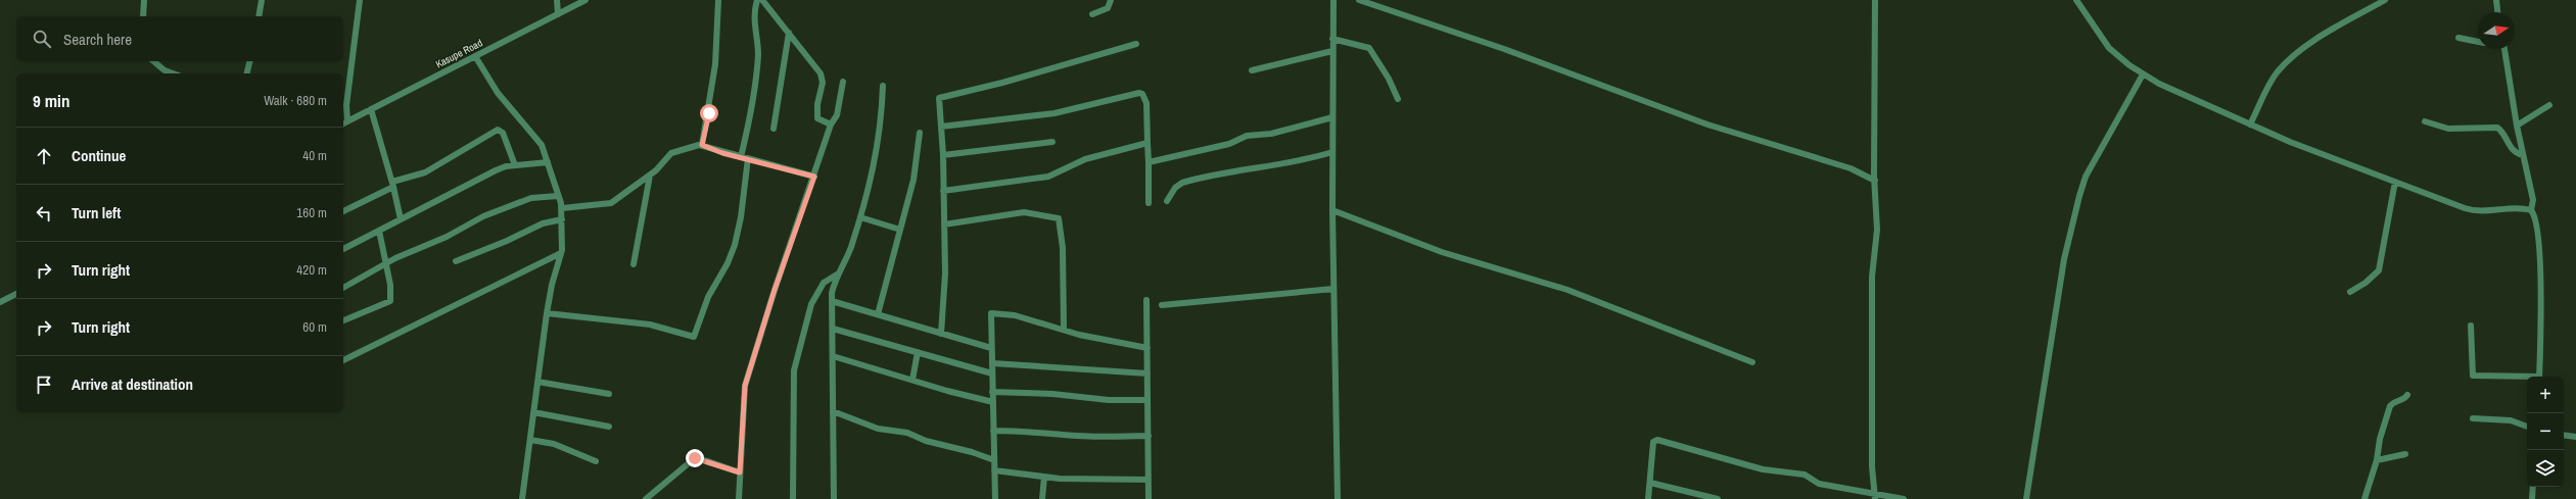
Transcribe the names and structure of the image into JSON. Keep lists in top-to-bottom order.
{
  "streets": {
    "street": ["Kasupe Road"]
  },
  "north": "right",
  "page": {
    "search": "Search here",
    "heading": ["9 min", "Walk · 680 m"],
    "list": [
      ["Continue", "40 m"],
      ["Turn left", "160 m"],
      ["Turn right", "420 m"],
      ["Turn right", "60 m"],
      "Arrive at destination"
    ],
    "map_buttons": ["+", "−"]
  }
}
